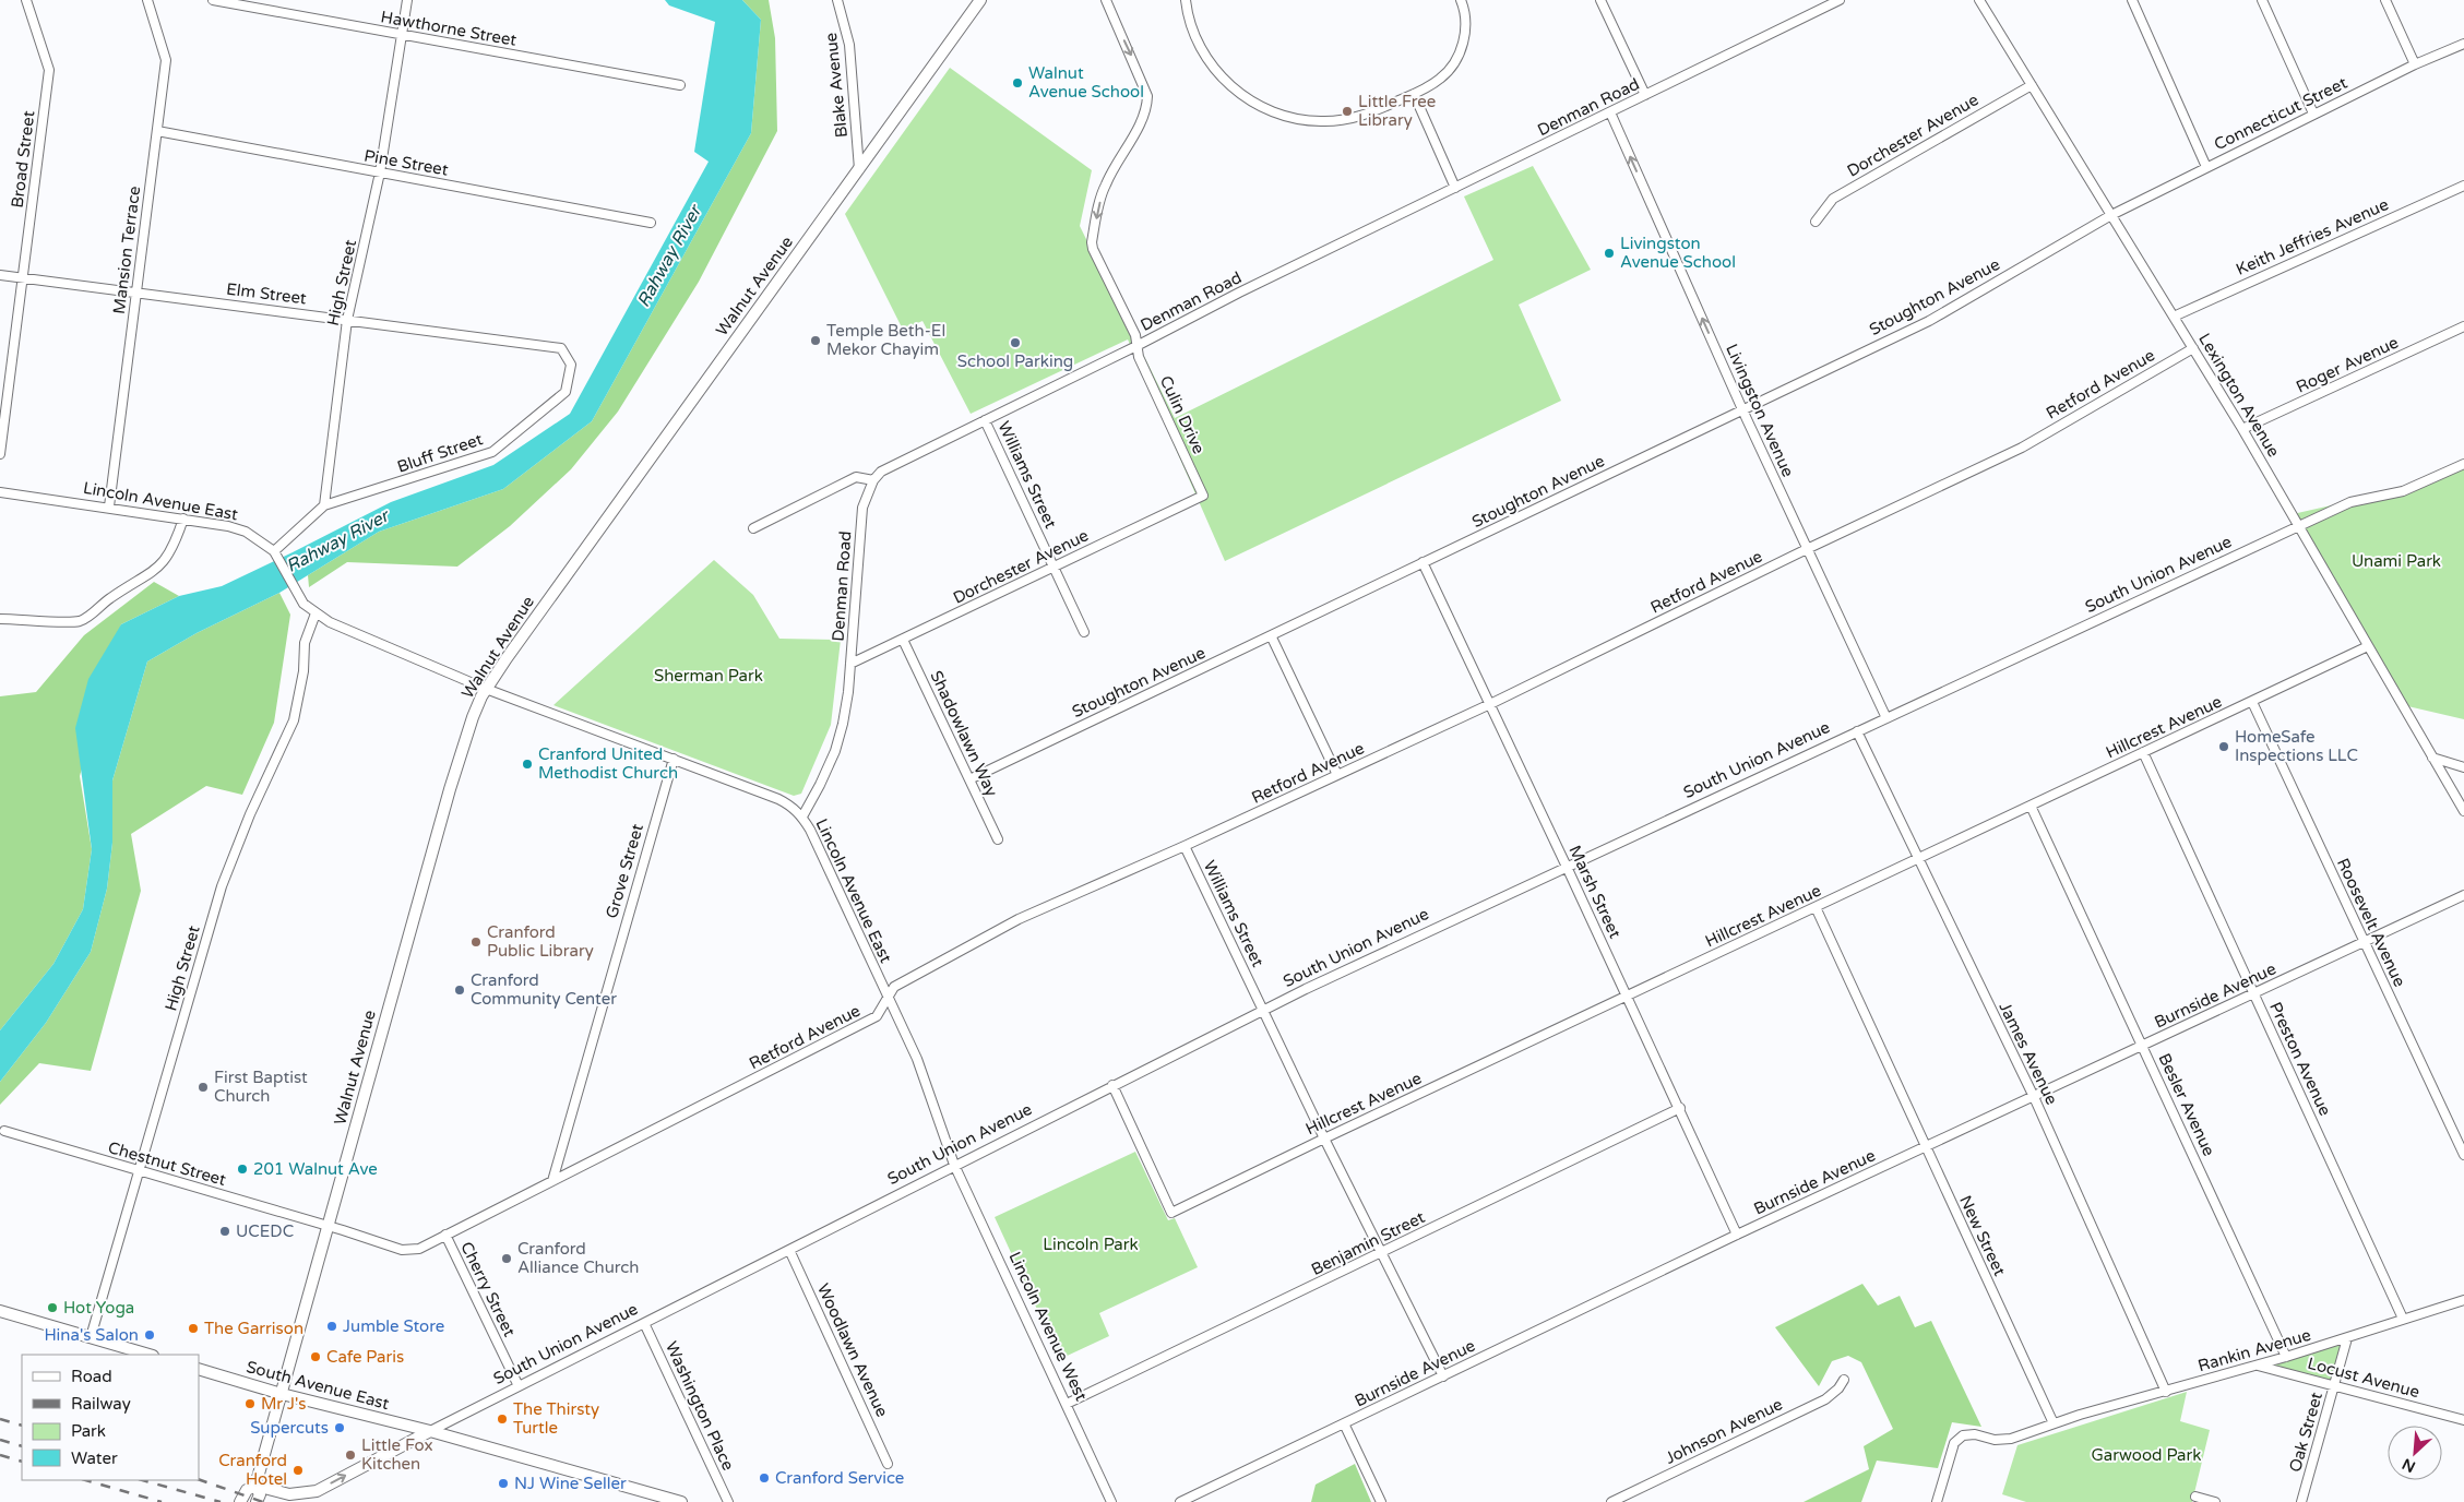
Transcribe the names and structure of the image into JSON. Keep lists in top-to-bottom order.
{
  "streets": {
    "street": [
      "Hawthorne Street",
      "Blake Avenue",
      "Denman Road",
      "Connecticut Street",
      "Dorchester Avenue",
      "Broad Street",
      "Pine Street",
      "Keith Jeffries Avenue",
      "Mansion Terrace",
      "High Street",
      "Walnut Avenue",
      "Elm Street",
      "Stoughton Avenue",
      "Roger Avenue",
      "Retford Avenue",
      "Lexington Avenue",
      "Livingston Avenue",
      "Culin Drive",
      "Bluff Street",
      "Williams Street",
      "Lincoln Avenue East",
      "South Union Avenue",
      "Hillcrest Avenue",
      "Shadowlawn Way",
      "Grove Street",
      "Marsh Street",
      "Roosevelt Avenue",
      "Burnside Avenue",
      "James Avenue",
      "Preston Avenue",
      "Besler Avenue",
      "Chestnut Street",
      "New Street",
      "Benjamin Street",
      "Cherry Street",
      "Lincoln Avenue West",
      "Woodlawn Avenue",
      "Rankin Avenue",
      "Locust Avenue",
      "South Avenue East",
      "Washington Place",
      "Johnson Avenue",
      "Oak Street"
    ]
  },
  "crossings": [
    ["Hawthorne Street", "High Street"],
    ["Blake Avenue", "Walnut Avenue"],
    ["Denman Road", "Dorchester Avenue"],
    ["Denman Road", "Livingston Avenue"],
    ["Denman Road", "Culin Drive"],
    ["Denman Road", "Williams Street"],
    ["Denman Road", "Lincoln Avenue East"],
    ["Connecticut Street", "Stoughton Avenue"],
    ["Connecticut Street", "Lexington Avenue"],
    ["Dorchester Avenue", "Lexington Avenue"],
    ["Dorchester Avenue", "Culin Drive"],
    ["Dorchester Avenue", "Williams Street"],
    ["Dorchester Avenue", "Shadowlawn Way"],
    ["Broad Street", "Elm Street"],
    ["Pine Street", "Mansion Terrace"],
    ["Pine Street", "High Street"],
    ["Keith Jeffries Avenue", "Lexington Avenue"],
    ["Mansion Terrace", "Elm Street"],
    ["Mansion Terrace", "Lincoln Avenue East"],
    ["High Street", "Elm Street"],
    ["High Street", "Bluff Street"],
    ["High Street", "Lincoln Avenue East"],
    ["High Street", "Chestnut Street"],
    ["Walnut Avenue", "Lincoln Avenue East"],
    ["Walnut Avenue", "Chestnut Street"],
    ["Walnut Avenue", "South Avenue East"],
    ["Elm Street", "Bluff Street"],
    ["Stoughton Avenue", "Lexington Avenue"],
    ["Stoughton Avenue", "Livingston Avenue"],
    ["Stoughton Avenue", "Shadowlawn Way"],
    ["Stoughton Avenue", "Marsh Street"],
    ["Roger Avenue", "Lexington Avenue"],
    ["Retford Avenue", "Lexington Avenue"],
    ["Retford Avenue", "Livingston Avenue"],
    ["Retford Avenue", "Williams Street"],
    ["Retford Avenue", "Lincoln Avenue East"],
    ["Retford Avenue", "Grove Street"],
    ["Retford Avenue", "Marsh Street"],
    ["Retford Avenue", "Chestnut Street"],
    ["Retford Avenue", "Cherry Street"],
    ["Lexington Avenue", "South Union Avenue"],
    ["Lexington Avenue", "Hillcrest Avenue"],
    ["Livingston Avenue", "South Union Avenue"],
    ["Williams Street", "South Union Avenue"],
    ["Williams Street", "Hillcrest Avenue"],
    ["Williams Street", "Burnside Avenue"],
    ["Williams Street", "Benjamin Street"],
    ["Lincoln Avenue East", "South Union Avenue"],
    ["Lincoln Avenue East", "Grove Street"],
    ["Lincoln Avenue East", "Lincoln Avenue West"],
    ["South Union Avenue", "Hillcrest Avenue"],
    ["South Union Avenue", "Marsh Street"],
    ["South Union Avenue", "James Avenue"],
    ["South Union Avenue", "Cherry Street"],
    ["South Union Avenue", "Lincoln Avenue West"],
    ["South Union Avenue", "Woodlawn Avenue"],
    ["South Union Avenue", "South Avenue East"],
    ["South Union Avenue", "Washington Place"],
    ["Hillcrest Avenue", "Marsh Street"],
    ["Hillcrest Avenue", "Roosevelt Avenue"],
    ["Hillcrest Avenue", "James Avenue"],
    ["Hillcrest Avenue", "Preston Avenue"],
    ["Hillcrest Avenue", "Besler Avenue"],
    ["Hillcrest Avenue", "New Street"],
    ["Marsh Street", "Burnside Avenue"],
    ["Marsh Street", "Benjamin Street"],
    ["Roosevelt Avenue", "Burnside Avenue"],
    ["Burnside Avenue", "James Avenue"],
    ["Burnside Avenue", "Preston Avenue"],
    ["Burnside Avenue", "Besler Avenue"],
    ["Burnside Avenue", "New Street"],
    ["James Avenue", "Rankin Avenue"],
    ["Preston Avenue", "Rankin Avenue"],
    ["Besler Avenue", "Rankin Avenue"],
    ["Chestnut Street", "Cherry Street"],
    ["New Street", "Rankin Avenue"],
    ["Benjamin Street", "Lincoln Avenue West"],
    ["Rankin Avenue", "Locust Avenue"],
    ["Rankin Avenue", "Oak Street"],
    ["Locust Avenue", "Oak Street"]
  ],
  "one_way": ["Livingston Avenue", "Culin Drive"],
  "water": ["Rahway River"],
  "parks": [
    "Unami Park",
    "Sherman Park",
    "Lincoln Park",
    "Garwood Park"
  ],
  "places": [
    "Walnut Avenue School",
    "Little Free Library",
    "Livingston Avenue School",
    "Temple Beth-El Mekor Chayim",
    "School Parking",
    "HomeSafe Inspections LLC",
    "Cranford United Methodist Church",
    "Cranford Public Library",
    "Cranford Community Center",
    "First Baptist Church",
    "201 Walnut Ave",
    "UCEDC",
    "Cranford Alliance Church",
    "Hot Yoga",
    "Jumble Store",
    "The Garrison",
    "Hina's Salon",
    "Cafe Paris",
    "Mr J's",
    "The Thirsty Turtle",
    "Supercuts",
    "Little Fox Kitchen",
    "Cranford Hotel",
    "Cranford Service",
    "NJ Wine Seller"
  ],
  "legend": [
    "Road",
    "Railway",
    "Park",
    "Water"
  ],
  "north": "bottom left"
}
